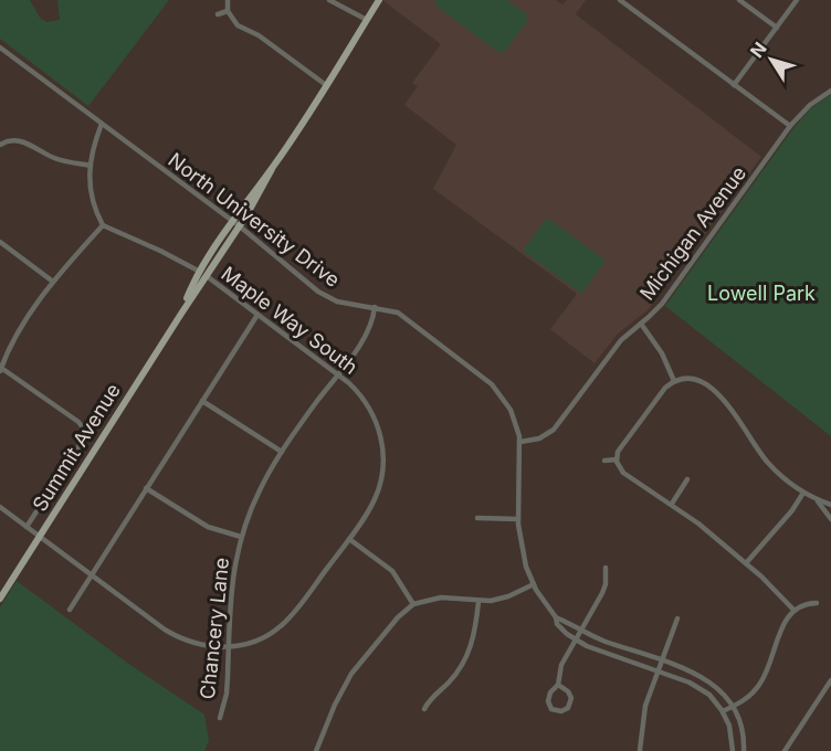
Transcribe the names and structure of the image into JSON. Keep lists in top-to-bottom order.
{
  "streets": {
    "main road": ["Summit Avenue"],
    "street": [
      "North University Drive",
      "Michigan Avenue",
      "Maple Way South",
      "Chancery Lane"
    ]
  },
  "crossings": [
    ["North University Drive", "Michigan Avenue"],
    ["North University Drive", "Summit Avenue"],
    ["North University Drive", "Chancery Lane"],
    ["Maple Way South", "Summit Avenue"],
    ["Maple Way South", "Chancery Lane"]
  ],
  "parks": ["Lowell Park"],
  "north": "top left"
}
